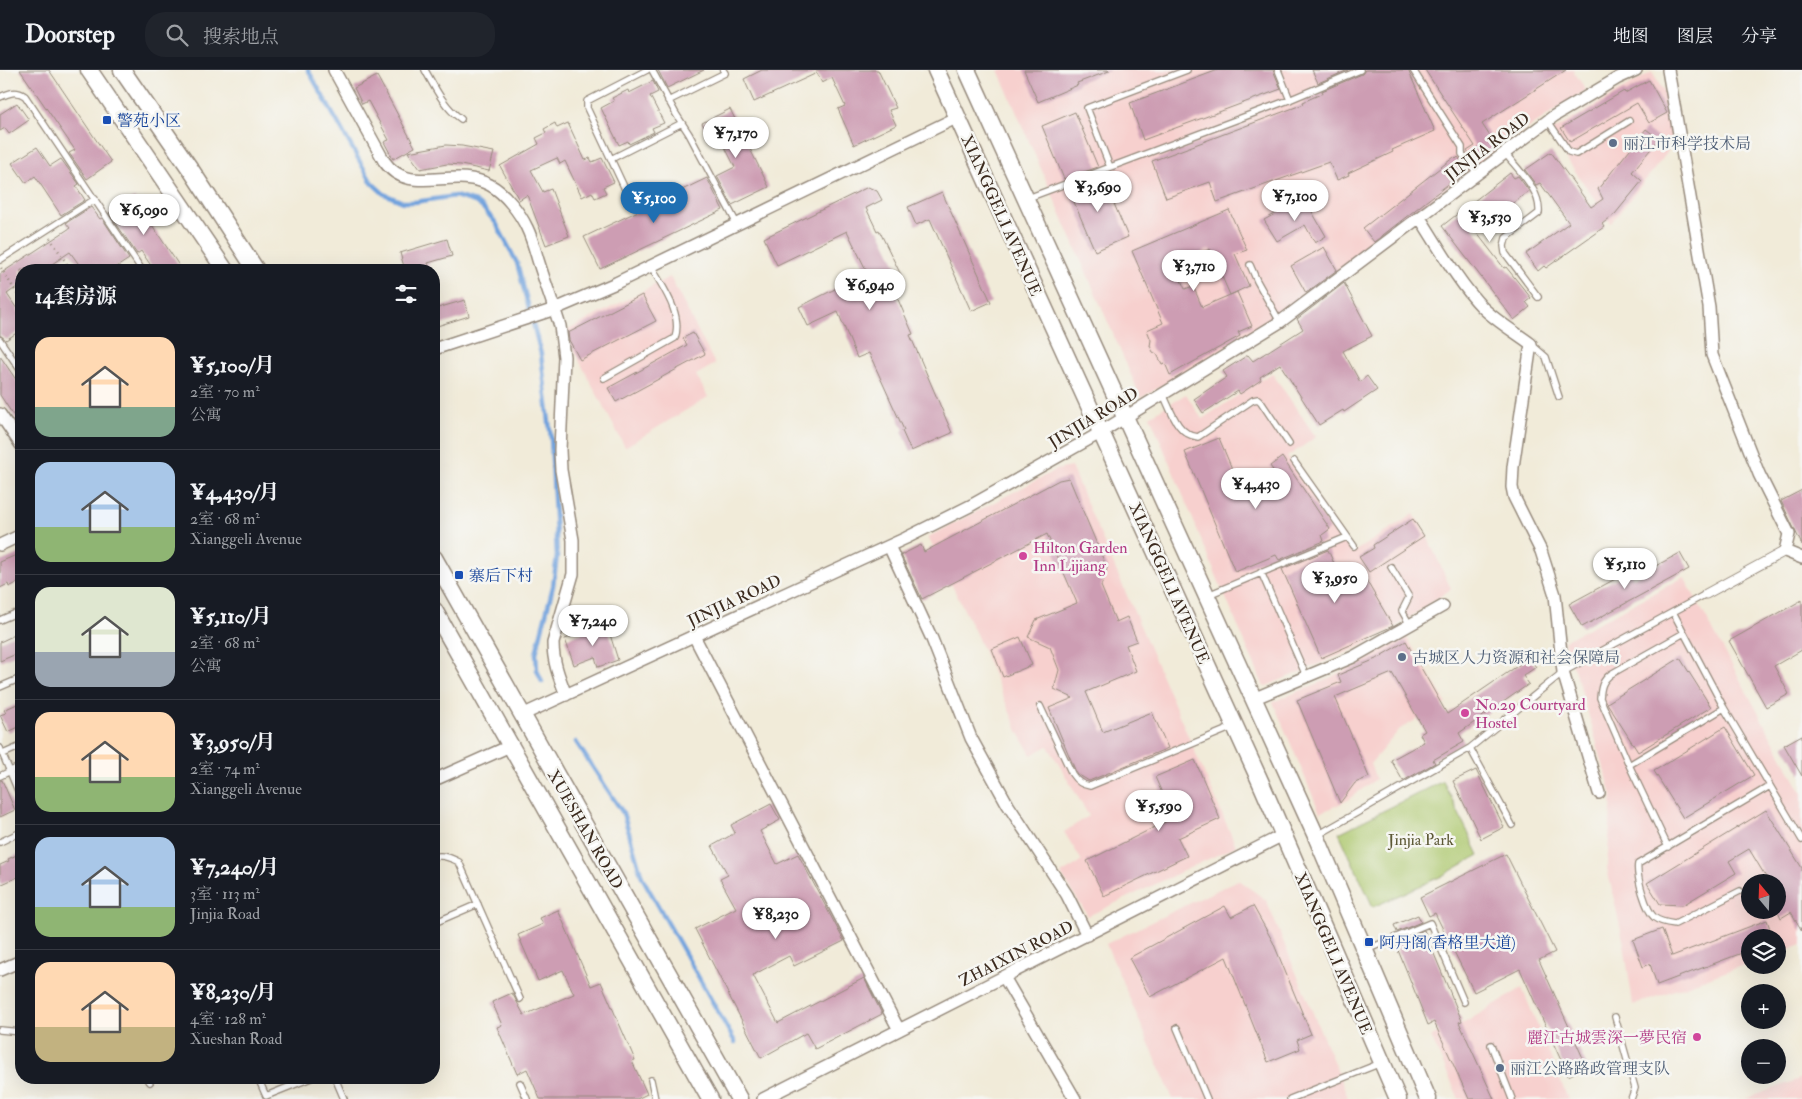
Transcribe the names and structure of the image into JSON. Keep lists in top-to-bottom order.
{
  "streets": {
    "main road": ["XIANGGELI AVENUE", "XUESHAN ROAD"],
    "street": ["JINJIA ROAD", "ZHAIXIN ROAD"]
  },
  "crossings": [
    ["JINJIA ROAD", "XIANGGELI AVENUE"],
    ["JINJIA ROAD", "XUESHAN ROAD"],
    ["XIANGGELI AVENUE", "ZHAIXIN ROAD"]
  ],
  "parks": ["Jinjia Park"],
  "places": {
    "transit": ["警苑小区", "寨后下村", "阿丹阁(香格里大道)"],
    "other": [
      "丽江市科学技术局",
      "Hilton Garden Inn Lijiang",
      "古城区人力资源和社会保障局",
      "No.29 Courtyard Hostel",
      "麗江古城雲深一夢民宿",
      "丽江公路路政管理支队"
    ]
  },
  "north": "top",
  "page": {
    "header": "Doorstep",
    "search": "搜索地点",
    "nav": ["地图", "图层", "分享"],
    "price": [
      "¥7,170",
      "¥3,690",
      "¥7,100",
      "¥5,100",
      "¥6,090",
      "¥3,530",
      "¥3,710",
      "¥6,940",
      "¥4,430",
      "¥5,110",
      "¥3,950",
      "¥7,240",
      "¥5,590",
      "¥8,230"
    ],
    "heading": "14套房源",
    "list": [
      {
        "name": "¥5,100/月",
        "note": "2室 · 70 m² · 公寓"
      },
      {
        "name": "¥4,430/月",
        "note": "2室 · 68 m² · Xianggeli Avenue"
      },
      {
        "name": "¥5,110/月",
        "note": "2室 · 68 m² · 公寓"
      },
      {
        "name": "¥3,950/月",
        "note": "2室 · 74 m² · Xianggeli Avenue"
      },
      {
        "name": "¥7,240/月",
        "note": "3室 · 113 m² · Jinjia Road"
      },
      {
        "name": "¥8,230/月",
        "note": "4室 · 128 m² · Xueshan Road"
      }
    ],
    "map_buttons": ["+", "−"]
  }
}
